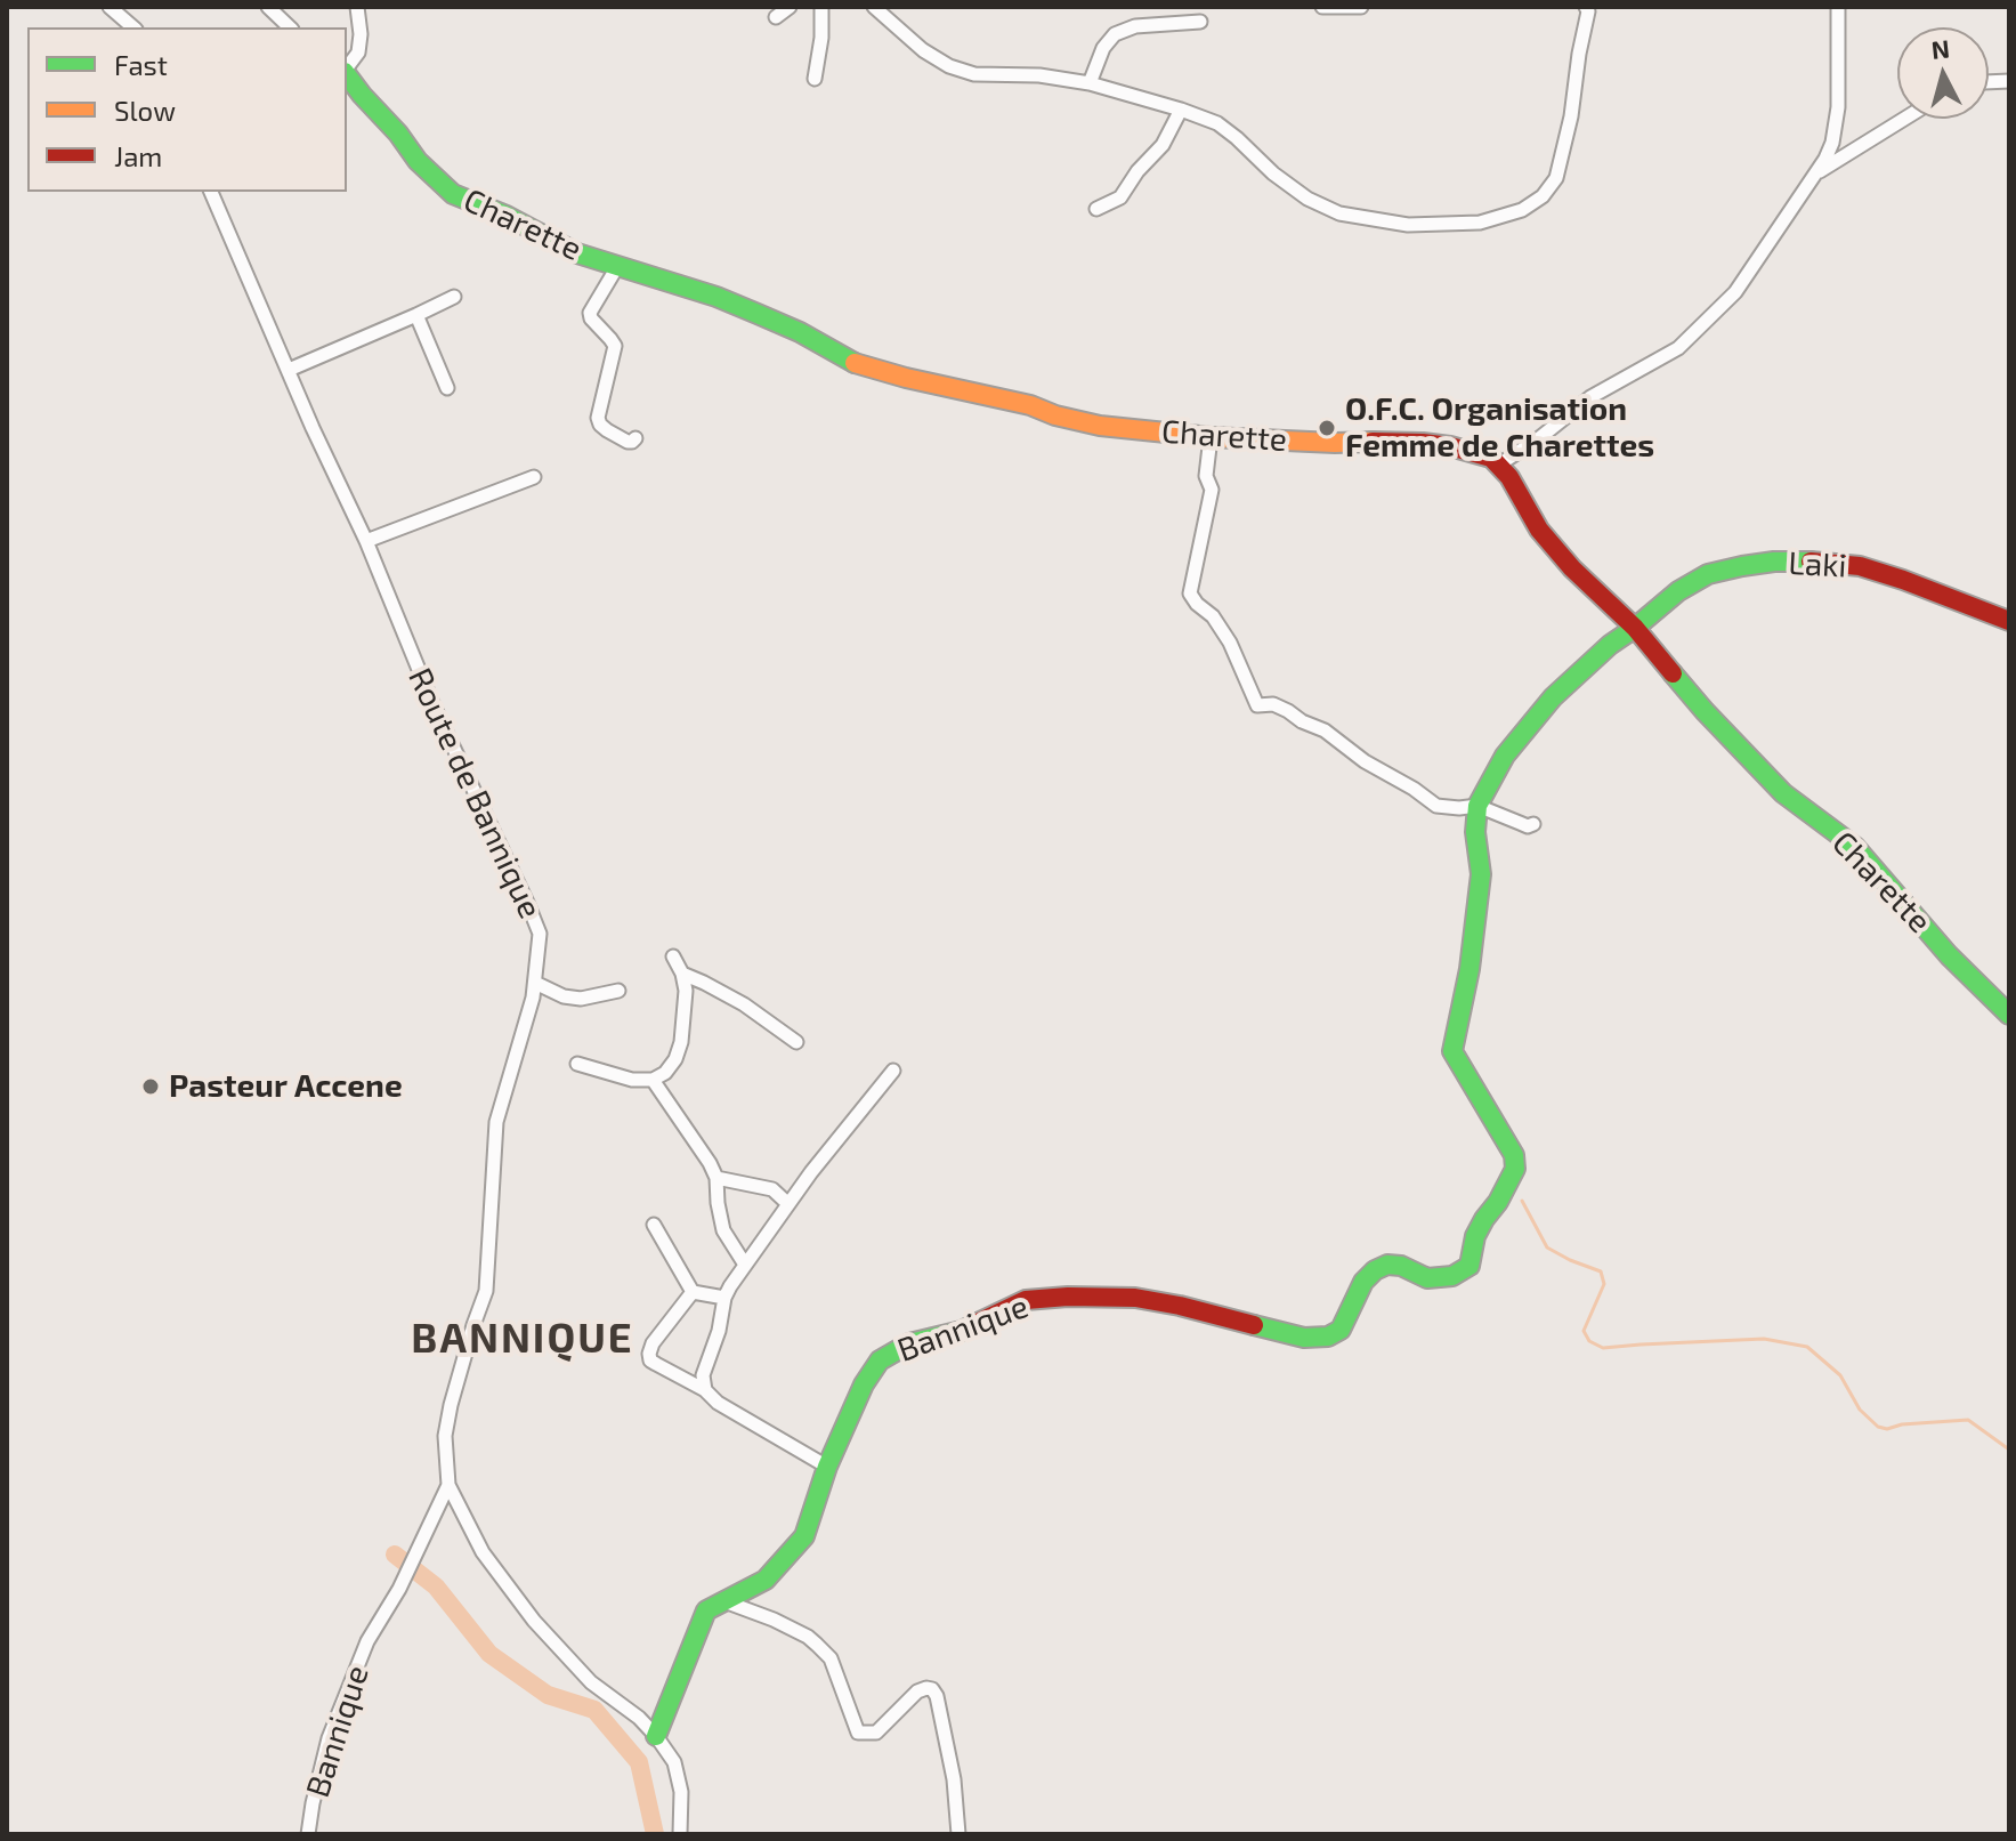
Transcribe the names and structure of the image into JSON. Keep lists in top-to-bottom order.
{
  "streets": {
    "street": [
      "Charette",
      "Laki",
      "Route de Bannique",
      "Bannique"
    ]
  },
  "crossings": [
    ["Charette", "Laki"],
    ["Laki", "Bannique"],
    ["Route de Bannique", "Bannique"]
  ],
  "districts": ["BANNIQUE"],
  "places": ["O.F.C. Organisation Femme de Charettes", "Pasteur Accene"],
  "legend": ["Fast", "Slow", "Jam"],
  "north": "top"
}
